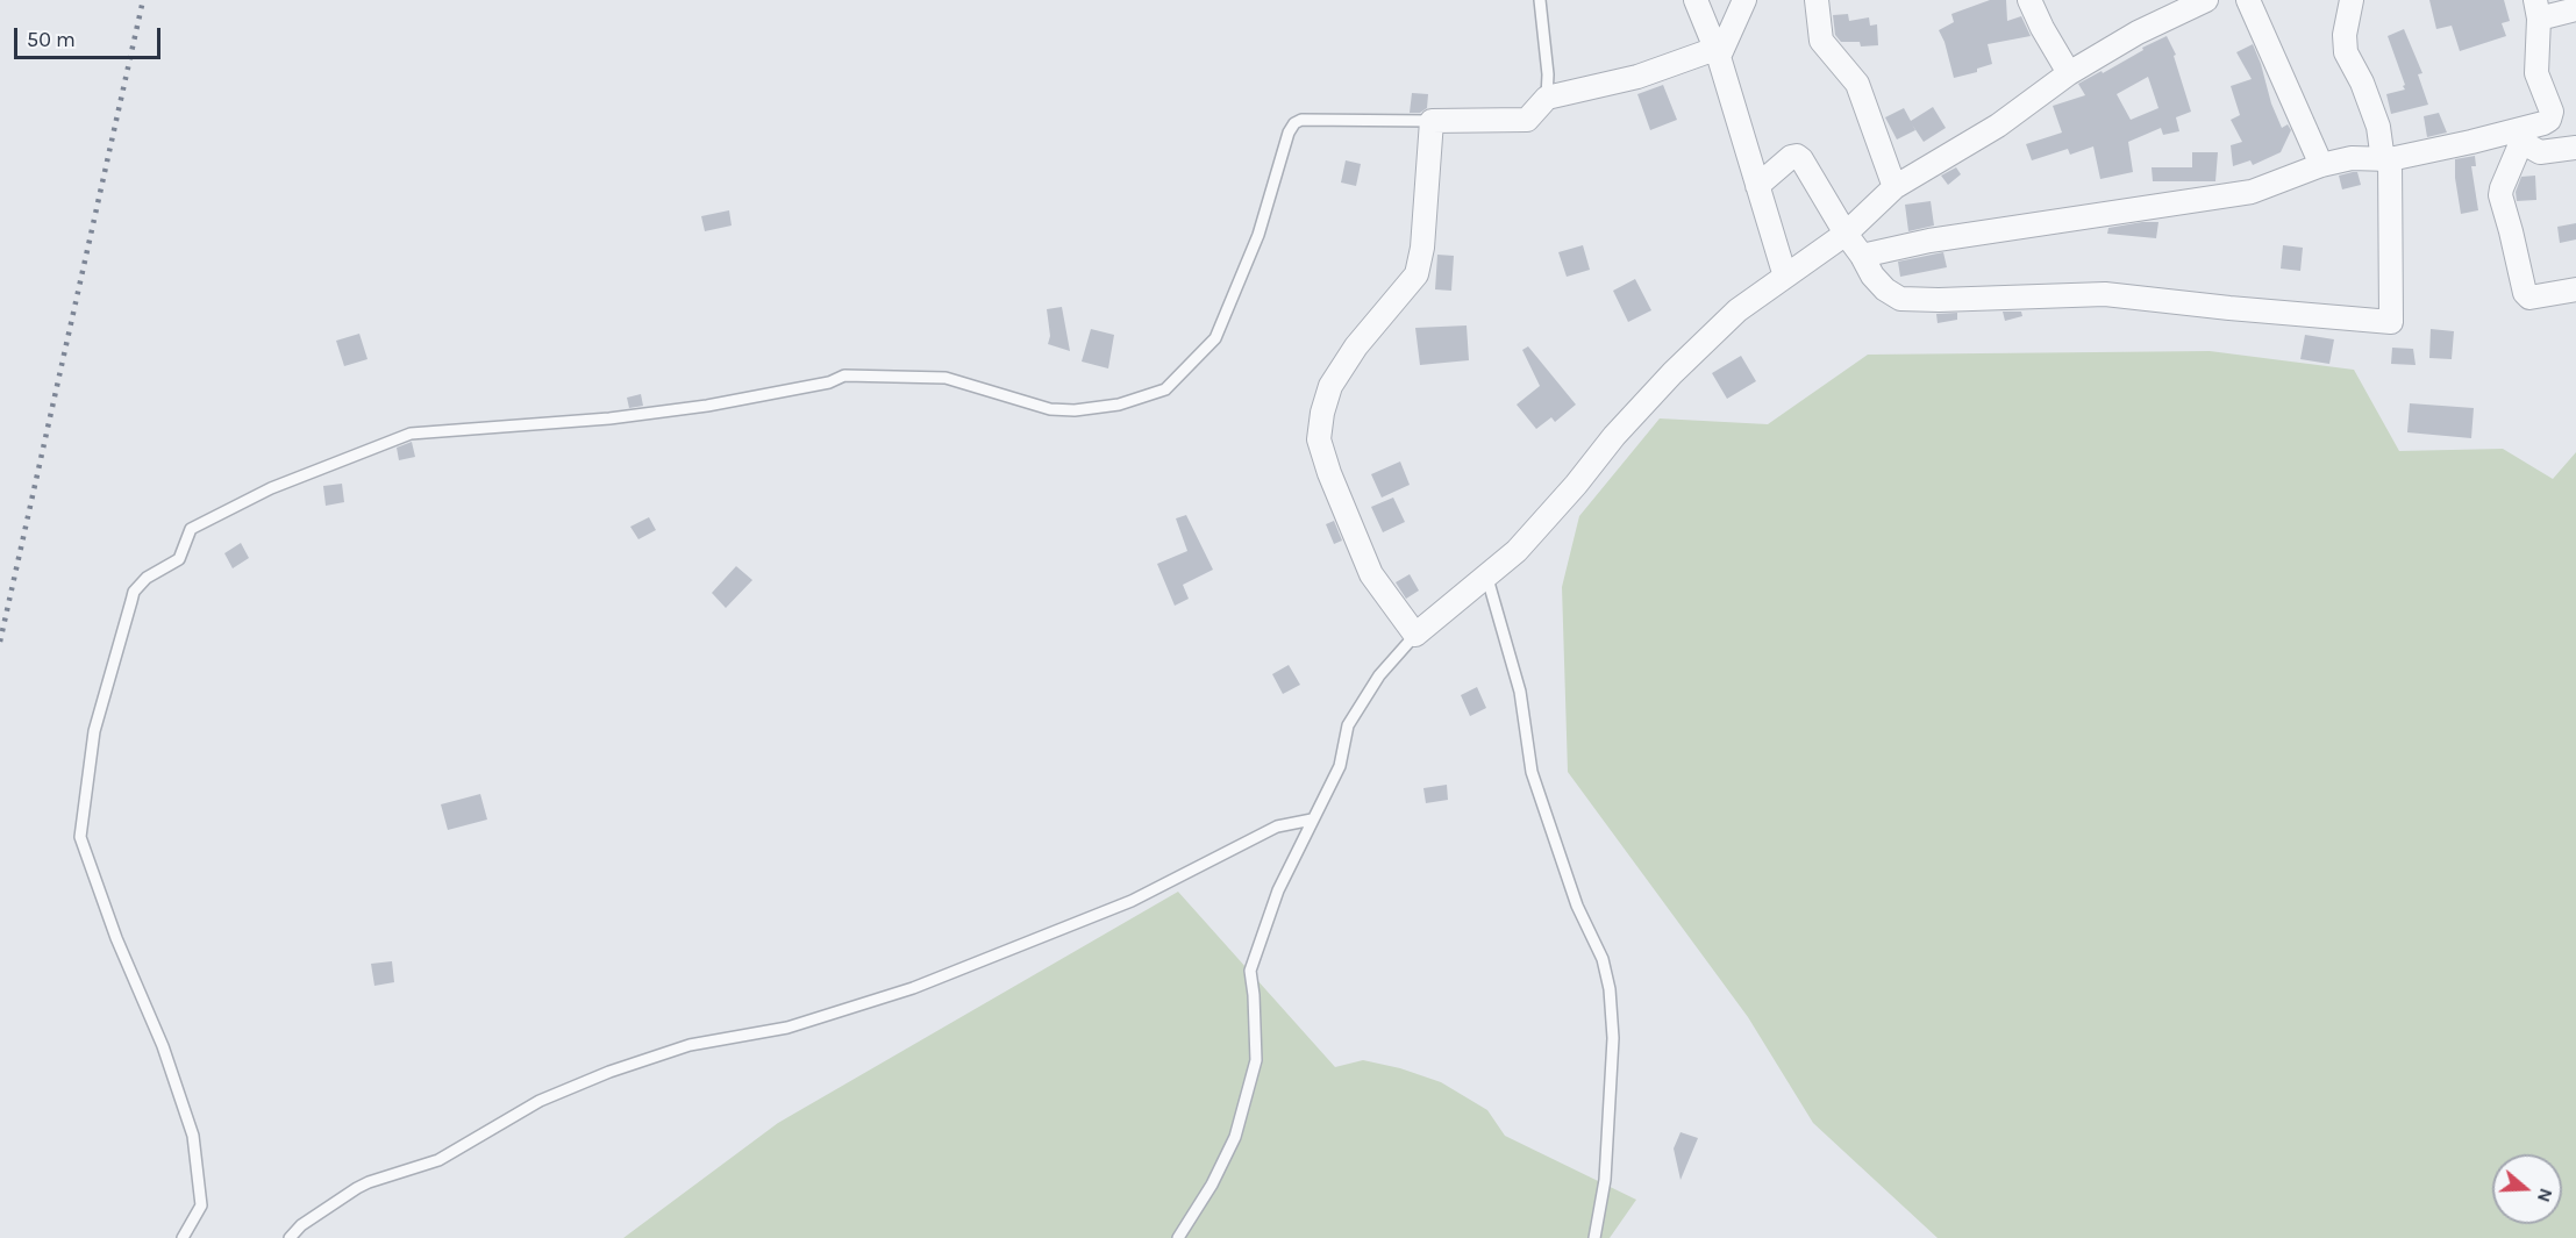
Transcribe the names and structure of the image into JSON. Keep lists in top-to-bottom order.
{
  "scale_bar": "50 m",
  "north": "right"
}
